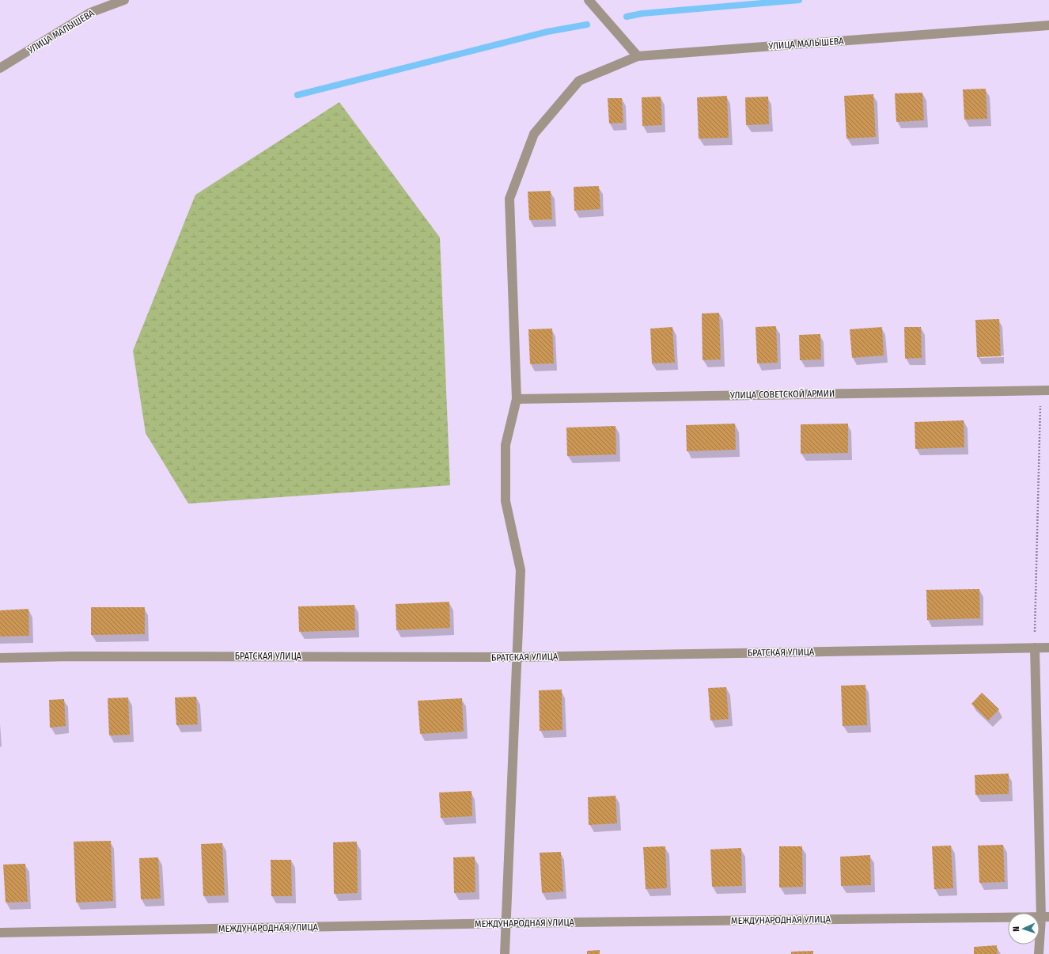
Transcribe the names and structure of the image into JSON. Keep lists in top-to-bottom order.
{
  "streets": {
    "street": [
      "УЛИЦА МАЛЫШЕВА",
      "УЛИЦА СОВЕТСКОЙ АРМИИ",
      "БРАТСКАЯ УЛИЦА",
      "МЕЖДУНАРОДНАЯ УЛИЦА"
    ]
  },
  "crossings": [
    ["УЛИЦА МАЛЫШЕВА", "УЛИЦА СОВЕТСКОЙ АРМИИ"],
    ["УЛИЦА МАЛЫШЕВА", "БРАТСКАЯ УЛИЦА"],
    ["УЛИЦА МАЛЫШЕВА", "МЕЖДУНАРОДНАЯ УЛИЦА"]
  ],
  "north": "left"
}
